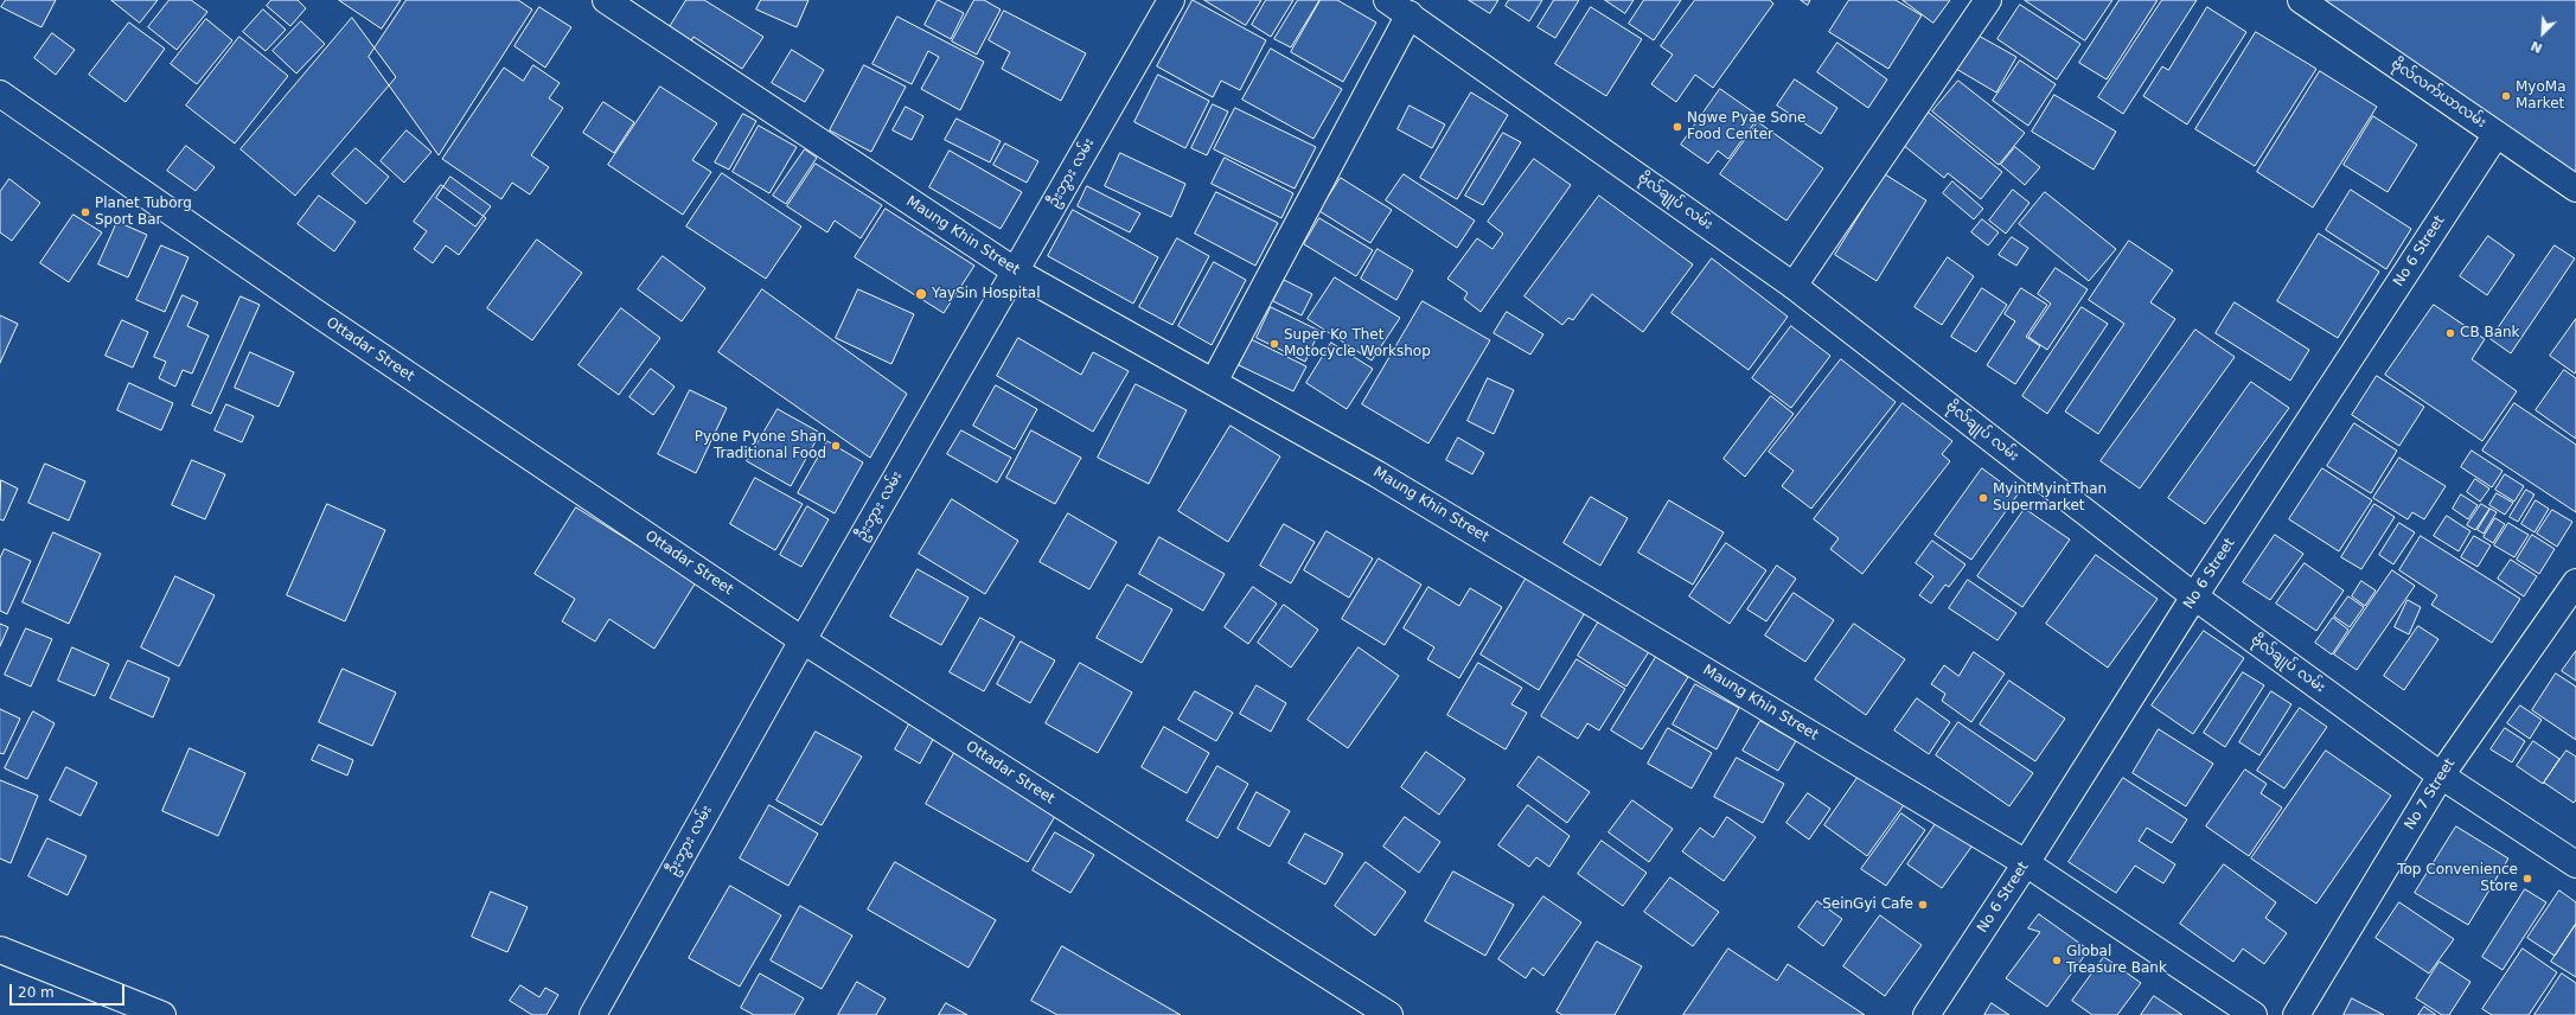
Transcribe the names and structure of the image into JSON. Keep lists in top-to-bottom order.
{
  "streets": {
    "street": [
      "ဗိုလ်လက်ယာလမ်း",
      "ဦးဘွား လမ်း",
      "ဗိုလ်ချုပ် လမ်း",
      "Maung Khin Street",
      "No 6 Street",
      "Ottadar Street",
      "No 7 Street"
    ]
  },
  "crossings": [
    ["ဗိုလ်လက်ယာလမ်း", "No 6 Street"],
    ["ဦးဘွား လမ်း", "Maung Khin Street"],
    ["ဦးဘွား လမ်း", "Ottadar Street"],
    ["ဗိုလ်ချုပ် လမ်း", "No 6 Street"],
    ["ဗိုလ်ချုပ် လမ်း", "No 7 Street"],
    ["Maung Khin Street", "No 6 Street"]
  ],
  "places": [
    "MyoMa Market",
    "Ngwe Pyae Sone Food Center",
    "Planet Tuborg Sport Bar",
    "YaySin Hospital",
    "CB Bank",
    "Super Ko Thet Motocycle Workshop",
    "Pyone Pyone Shan Traditional Food",
    "MyintMyintThan Supermarket",
    "Top Convenience Store",
    "SeinGyi Cafe",
    "Global Treasure Bank"
  ],
  "scale_bar": "20 m",
  "north": "bottom left"
}
